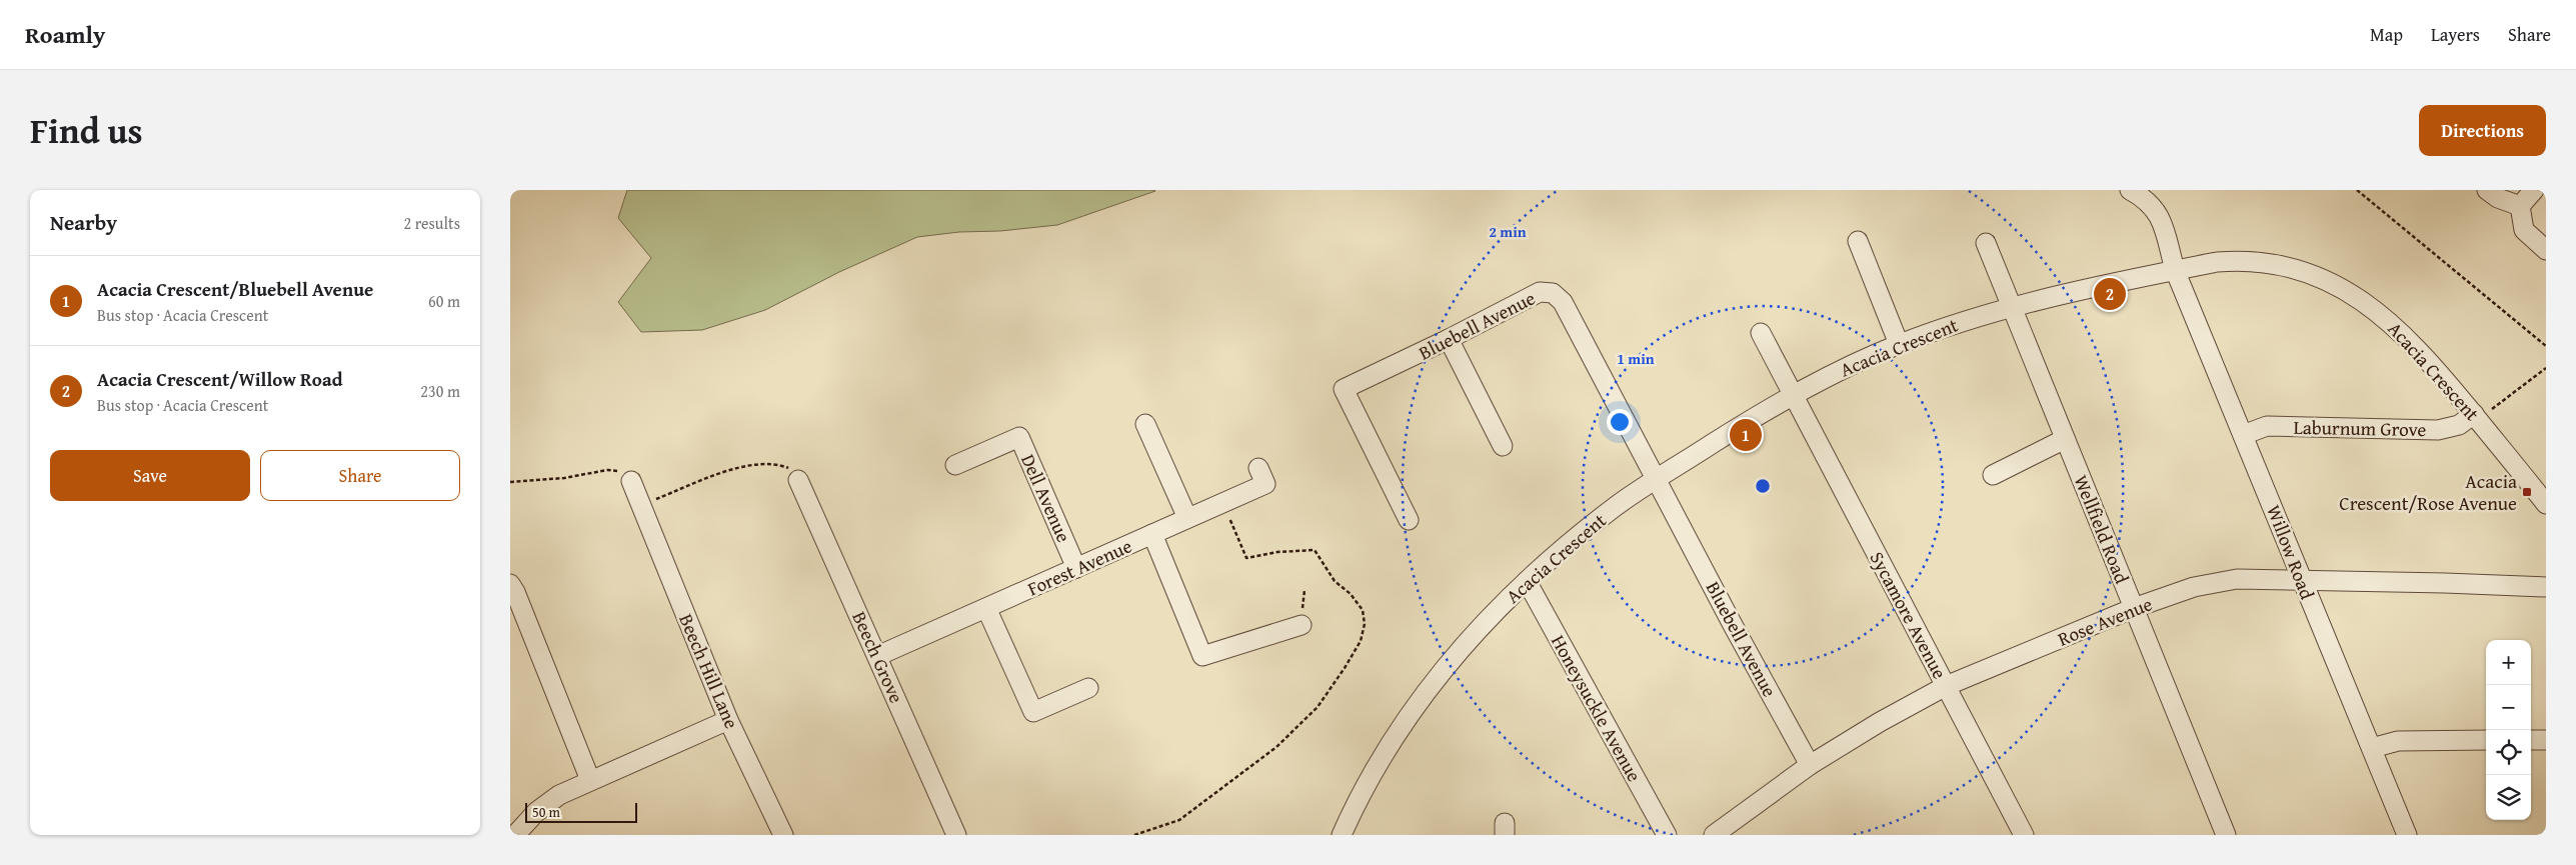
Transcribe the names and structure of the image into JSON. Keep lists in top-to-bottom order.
{
  "streets": {
    "street": [
      "Bluebell Avenue",
      "Acacia Crescent",
      "Laburnum Grove",
      "Dell Avenue",
      "Wellfield Road",
      "Willow Road",
      "Forest Avenue",
      "Sycamore Avenue",
      "Rose Avenue",
      "Beech Grove",
      "Beech Hill Lane",
      "Honeysuckle Avenue"
    ]
  },
  "crossings": [
    ["Bluebell Avenue", "Acacia Crescent"],
    ["Bluebell Avenue", "Rose Avenue"],
    ["Acacia Crescent", "Laburnum Grove"],
    ["Acacia Crescent", "Wellfield Road"],
    ["Acacia Crescent", "Willow Road"],
    ["Acacia Crescent", "Sycamore Avenue"],
    ["Acacia Crescent", "Honeysuckle Avenue"],
    ["Laburnum Grove", "Willow Road"],
    ["Dell Avenue", "Forest Avenue"],
    ["Wellfield Road", "Rose Avenue"],
    ["Willow Road", "Rose Avenue"],
    ["Forest Avenue", "Beech Grove"],
    ["Sycamore Avenue", "Rose Avenue"]
  ],
  "places": {
    "transit": ["Acacia Crescent/Rose Avenue"]
  },
  "scale_bar": "50 m",
  "page": {
    "header": "Roamly",
    "nav": ["Map", "Layers", "Share"],
    "title": "Find us",
    "buttons": [
      "Directions",
      ["Save", "Share"]
    ],
    "heading": ["Nearby", "2 results"],
    "list": [
      {
        "mark": "1",
        "name": "Acacia Crescent/Bluebell Avenue",
        "note": "Bus stop · Acacia Crescent",
        "value": "60 m"
      },
      {
        "mark": "2",
        "name": "Acacia Crescent/Willow Road",
        "note": "Bus stop · Acacia Crescent",
        "value": "230 m"
      }
    ],
    "pins": ["2", "1"],
    "map_buttons": ["+", "−"],
    "scale": "50 m"
  },
  "rings": ["2 min", "1 min"]
}
